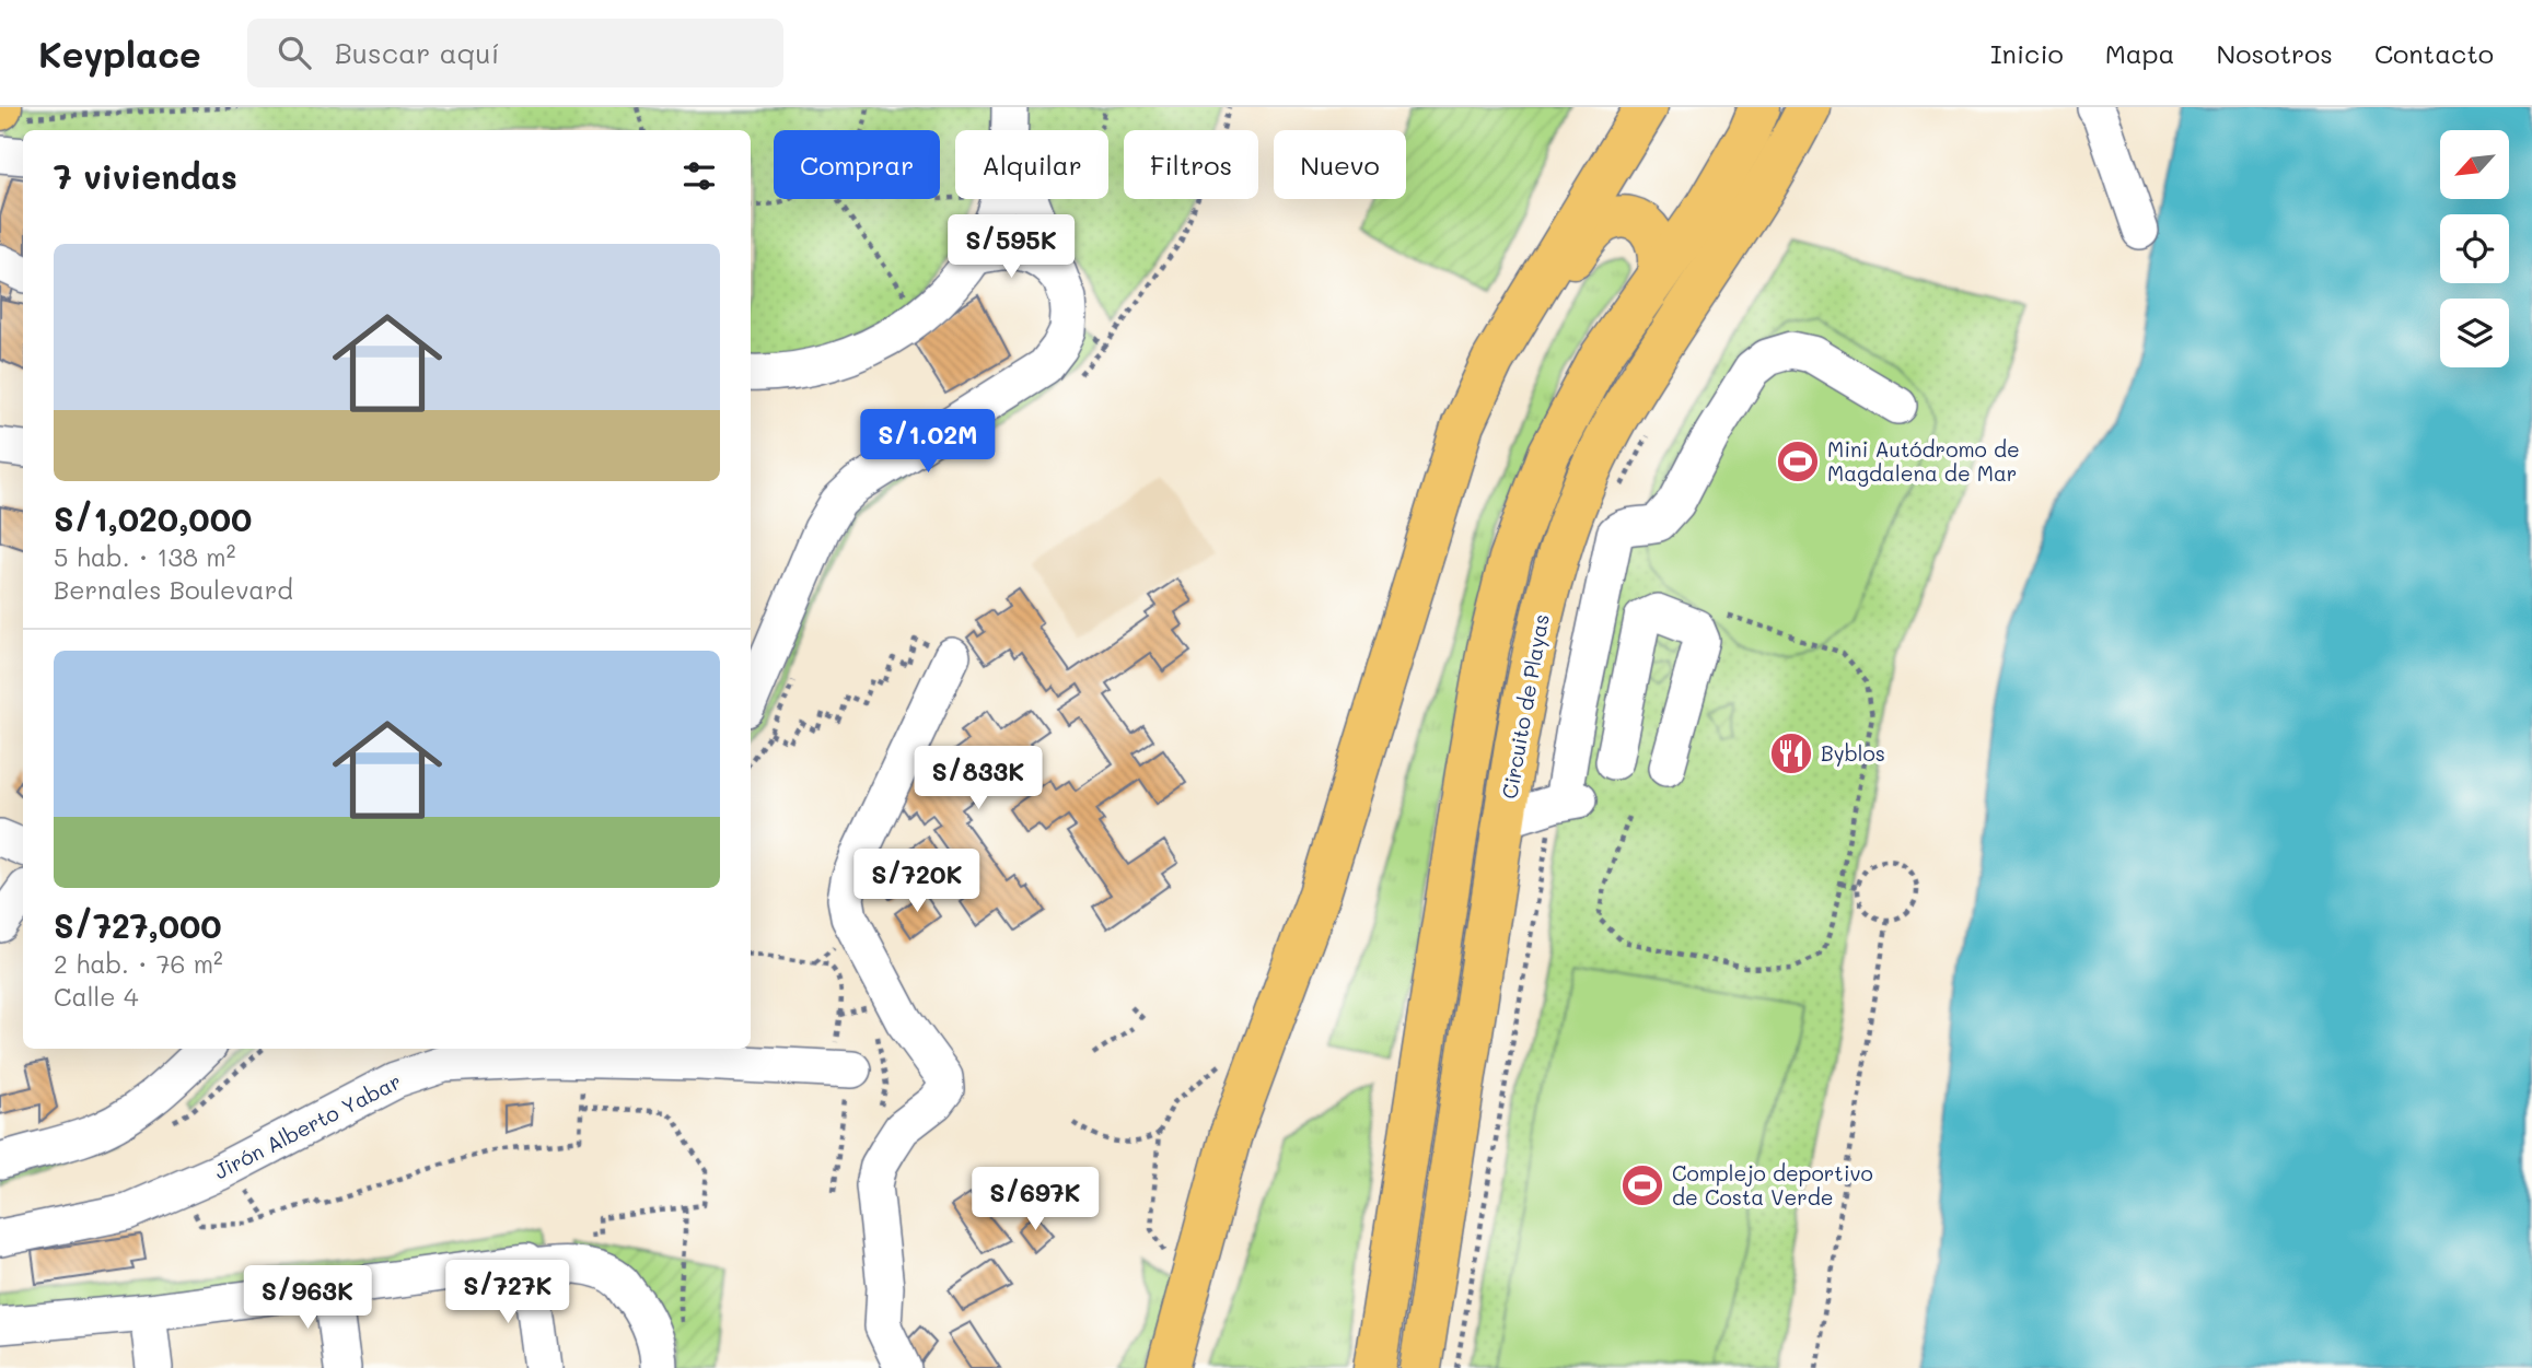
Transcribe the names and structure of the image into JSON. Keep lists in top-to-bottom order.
{
  "streets": {
    "main road": ["Circuito de Playas"],
    "street": ["Jirón Alberto Yabar"]
  },
  "places": {
    "sports": ["Mini Autódromo de Magdalena de Mar", "Complejo deportivo de Costa Verde"],
    "restaurant": ["Byblos"]
  },
  "north": "bottom left",
  "page": {
    "header": "Keyplace",
    "search": "Buscar aquí",
    "nav": [
      "Inicio",
      "Mapa",
      "Nosotros",
      "Contacto"
    ],
    "chip": [
      "Comprar",
      "Alquilar",
      "Filtros",
      "Nuevo"
    ],
    "heading": "7 viviendas",
    "price": [
      "S/595K",
      "S/1.02M",
      "S/833K",
      "S/720K",
      "S/697K",
      "S/727K",
      "S/963K"
    ],
    "list": [
      {
        "name": "S/1,020,000",
        "note": "5 hab. · 138 m² · Bernales Boulevard"
      },
      {
        "name": "S/727,000",
        "note": "2 hab. · 76 m² · Calle 4"
      }
    ]
  }
}
